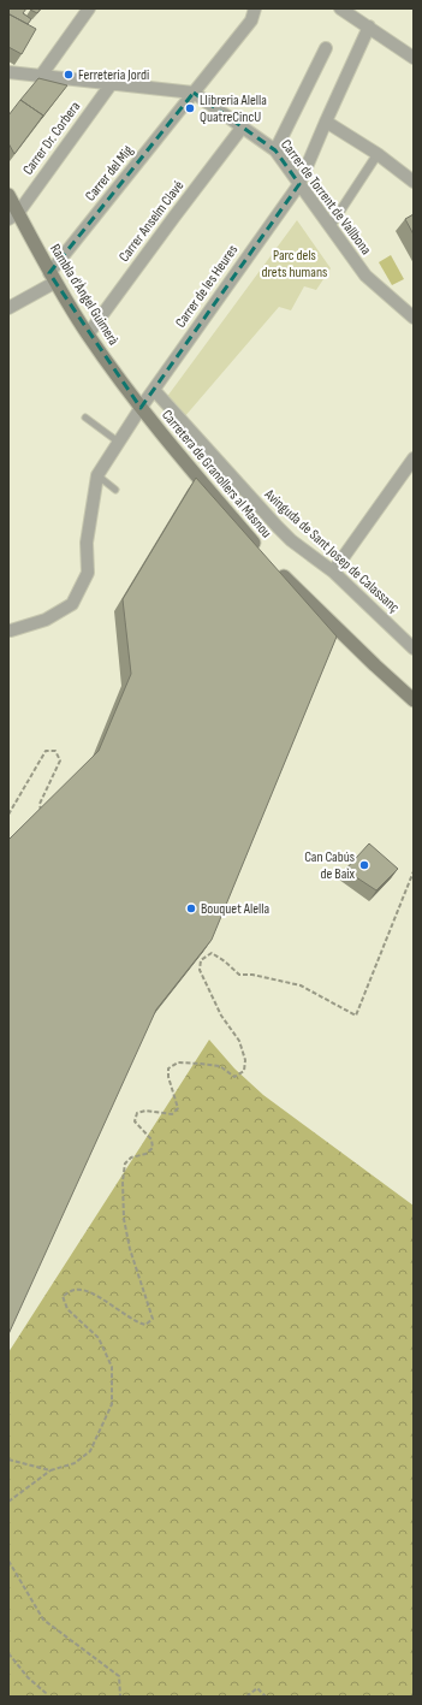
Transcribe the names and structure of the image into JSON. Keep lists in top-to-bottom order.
{
  "streets": {
    "main road": ["Rambla d'Àngel Guimerà", "Carretera de Granollers al Masnou"],
    "street": [
      "Carrer Dr. Corbera",
      "Carrer del Mig",
      "Carrer de Torrent de Vallbona",
      "Carrer Anselm Clavé",
      "Carrer de les Heures",
      "Avinguda de Sant Josep de Calassanç"
    ]
  },
  "crossings": [
    ["Carrer Dr. Corbera", "Carrer de Torrent de Vallbona"],
    ["Carrer Dr. Corbera", "Rambla d'Àngel Guimerà"],
    ["Carrer del Mig", "Carrer de Torrent de Vallbona"],
    ["Carrer del Mig", "Rambla d'Àngel Guimerà"],
    ["Carrer de Torrent de Vallbona", "Carrer Anselm Clavé"],
    ["Carrer de Torrent de Vallbona", "Carrer de les Heures"],
    ["Carrer Anselm Clavé", "Rambla d'Àngel Guimerà"],
    ["Carrer de les Heures", "Rambla d'Àngel Guimerà"],
    ["Carrer de les Heures", "Carretera de Granollers al Masnou"],
    ["Carrer de les Heures", "Avinguda de Sant Josep de Calassanç"],
    ["Rambla d'Àngel Guimerà", "Carretera de Granollers al Masnou"]
  ],
  "parks": ["Parc dels drets humans"],
  "places": [
    "Ferreteria Jordi",
    "Llibreria Alella QuatreCincU",
    "Can Cabús de Baix",
    "Bouquet Alella"
  ]
}
